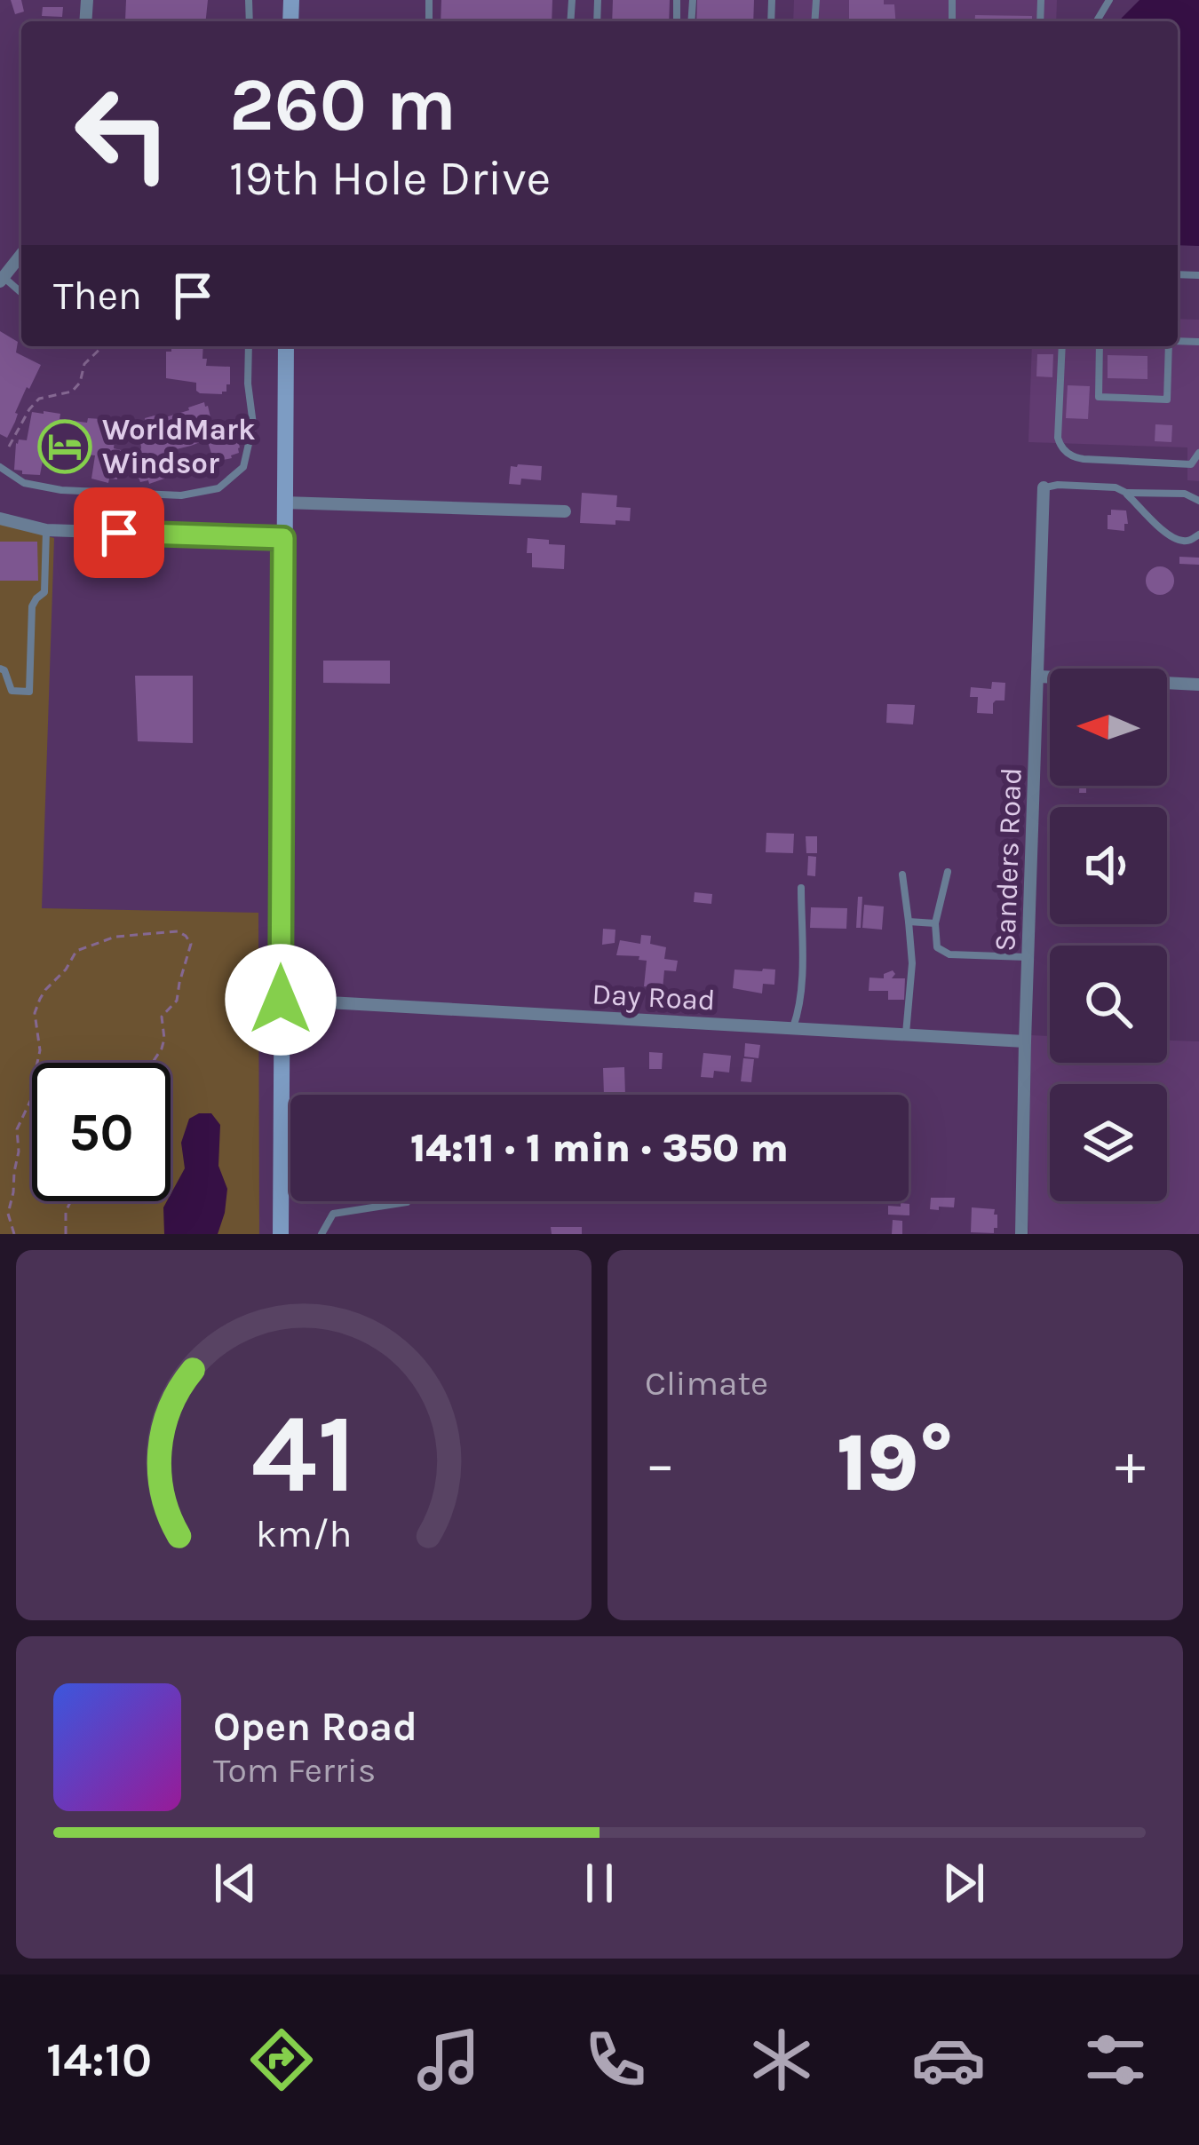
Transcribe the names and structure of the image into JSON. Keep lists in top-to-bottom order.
{
  "streets": {
    "street": ["Sanders Road", "Day Road"]
  },
  "crossings": [
    ["Sanders Road", "Day Road"]
  ],
  "places": {
    "hotel": ["WorldMark Windsor"]
  },
  "north": "left",
  "page": {
    "turn": ["260 m", "19th Hole Drive"],
    "then": "Then",
    "limit": "50",
    "trip": "14:11 · 1 min · 350 m",
    "tile": "Climate",
    "heat": ["−", "19°", "+"],
    "song": ["Open Road", "Tom Ferris"],
    "tabs": "14:10",
    "gauge": ["41", "km/h"]
  }
}
